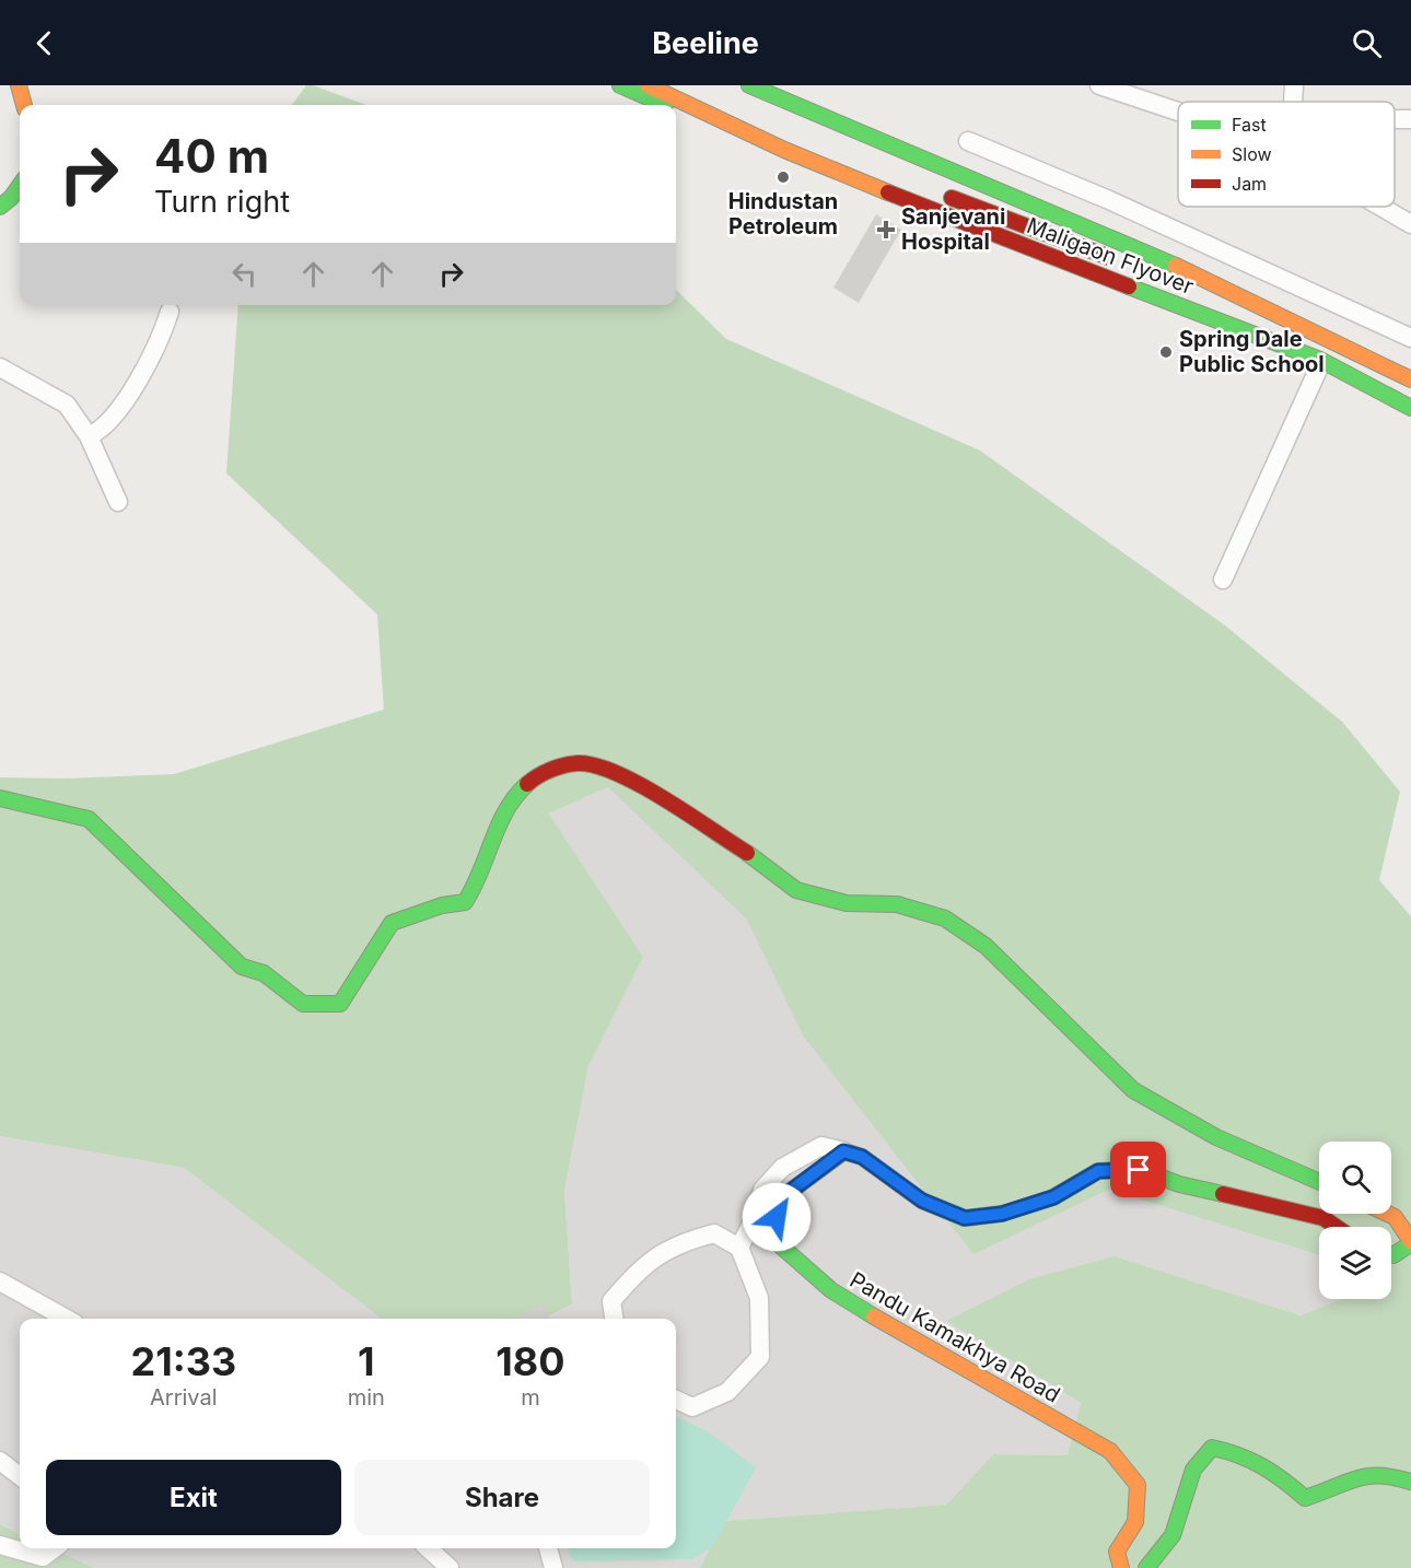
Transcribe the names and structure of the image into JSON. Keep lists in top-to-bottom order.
{
  "streets": {
    "street": ["Maligaon Flyover", "Pandu Kamakhya Road"]
  },
  "places": {
    "other": ["Hindustan Petroleum", "Spring Dale Public School"],
    "health": ["Sanjevani Hospital"]
  },
  "legend": ["Fast", "Slow", "Jam"],
  "page": {
    "header": "Beeline",
    "turn": ["40 m", "Turn right"],
    "eta": [
      "21:33",
      "Arrival",
      "1",
      "min",
      "180",
      "m"
    ],
    "buttons": ["Exit", "Share"]
  }
}
